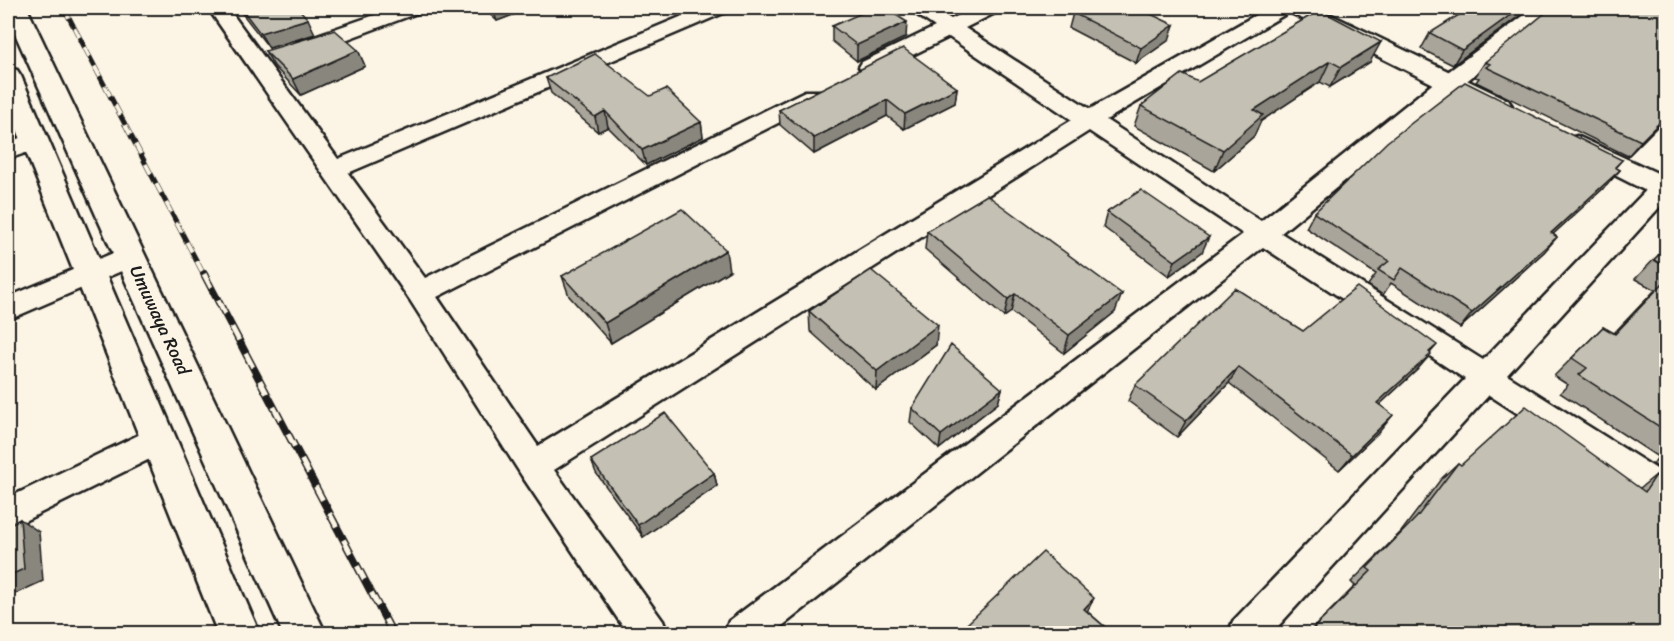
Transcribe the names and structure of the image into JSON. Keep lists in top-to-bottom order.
{
  "streets": {
    "street": ["Umuwaya Road"]
  }
}
